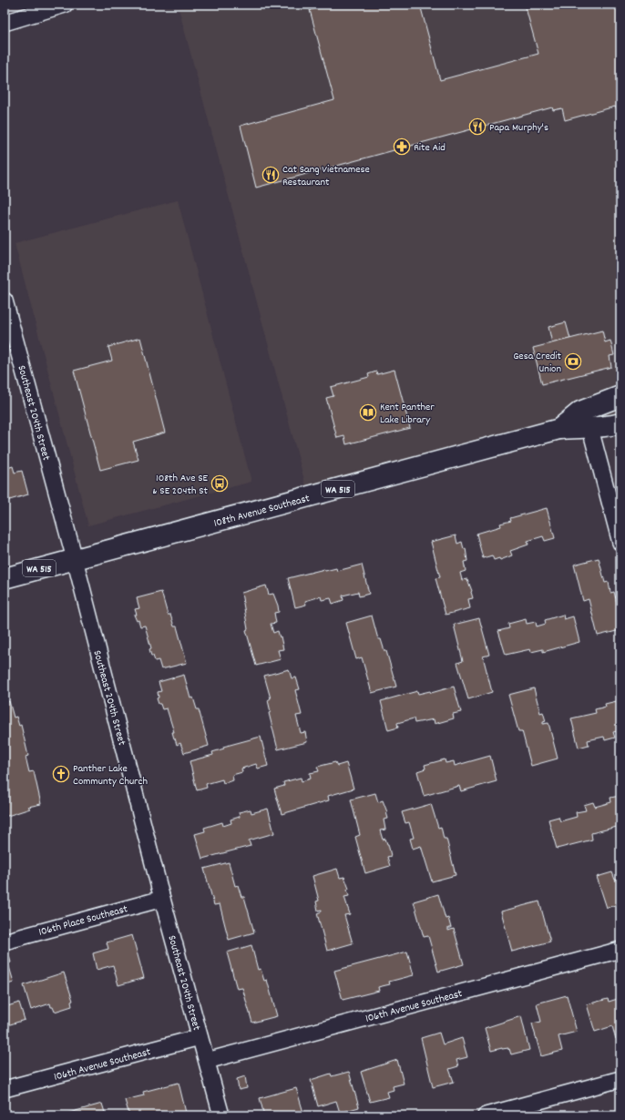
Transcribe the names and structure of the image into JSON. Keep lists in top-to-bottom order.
{
  "streets": {
    "main road": ["WA 515", "108th Avenue Southeast"],
    "street": ["Southeast 204th Street", "106th Place Southeast", "106th Avenue Southeast"]
  },
  "crossings": [
    ["Southeast 204th Street", "108th Avenue Southeast"],
    ["Southeast 204th Street", "106th Place Southeast"],
    ["Southeast 204th Street", "106th Avenue Southeast"]
  ],
  "places": {
    "restaurant": ["Papa Murphy's", "Cat Sang Vietnamese Restaurant"],
    "pharmacy": ["Rite Aid"],
    "bank": ["Gesa Credit Union"],
    "library": ["Kent Panther Lake Library"],
    "bus stop": ["108th Ave SE & SE 204th St"],
    "church": ["Panther Lake Communty Church"]
  }
}
